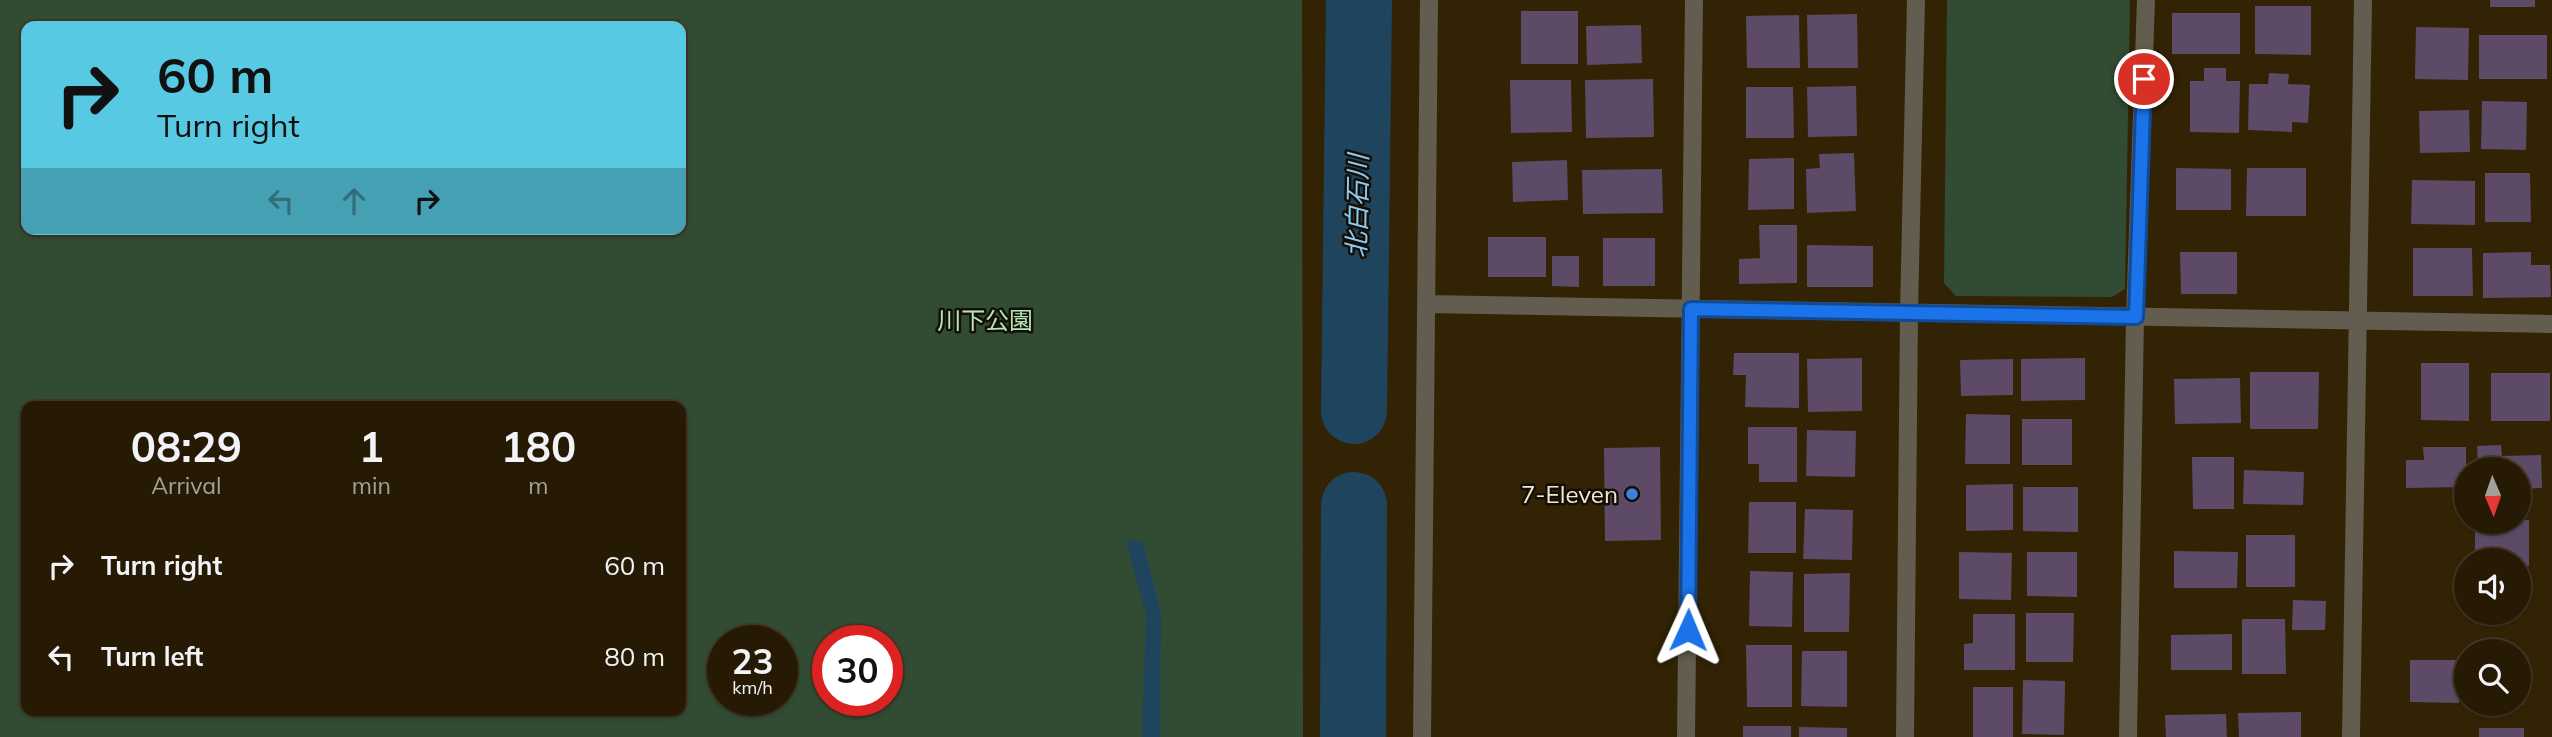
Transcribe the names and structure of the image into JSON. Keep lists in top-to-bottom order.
{
  "water": ["北白石川"],
  "parks": ["川下公園"],
  "places": ["7-Eleven"],
  "north": "bottom",
  "page": {
    "turn": ["60 m", "Turn right"],
    "eta": [
      "08:29",
      "Arrival",
      "1",
      "min",
      "180",
      "m"
    ],
    "list": [
      {
        "name": "Turn right",
        "value": "60 m"
      },
      {
        "name": "Turn left",
        "value": "80 m"
      }
    ],
    "speed": "23 km/h",
    "limit": "30"
  }
}
